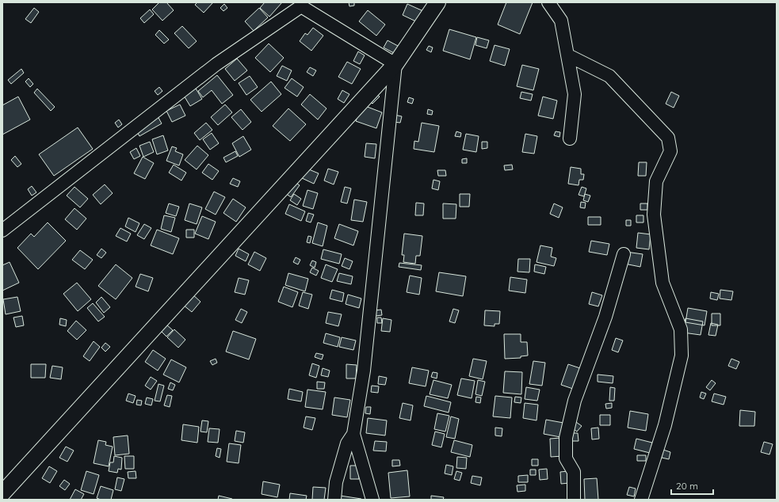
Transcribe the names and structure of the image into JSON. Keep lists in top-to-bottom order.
{
  "scale_bar": "20 m"
}
